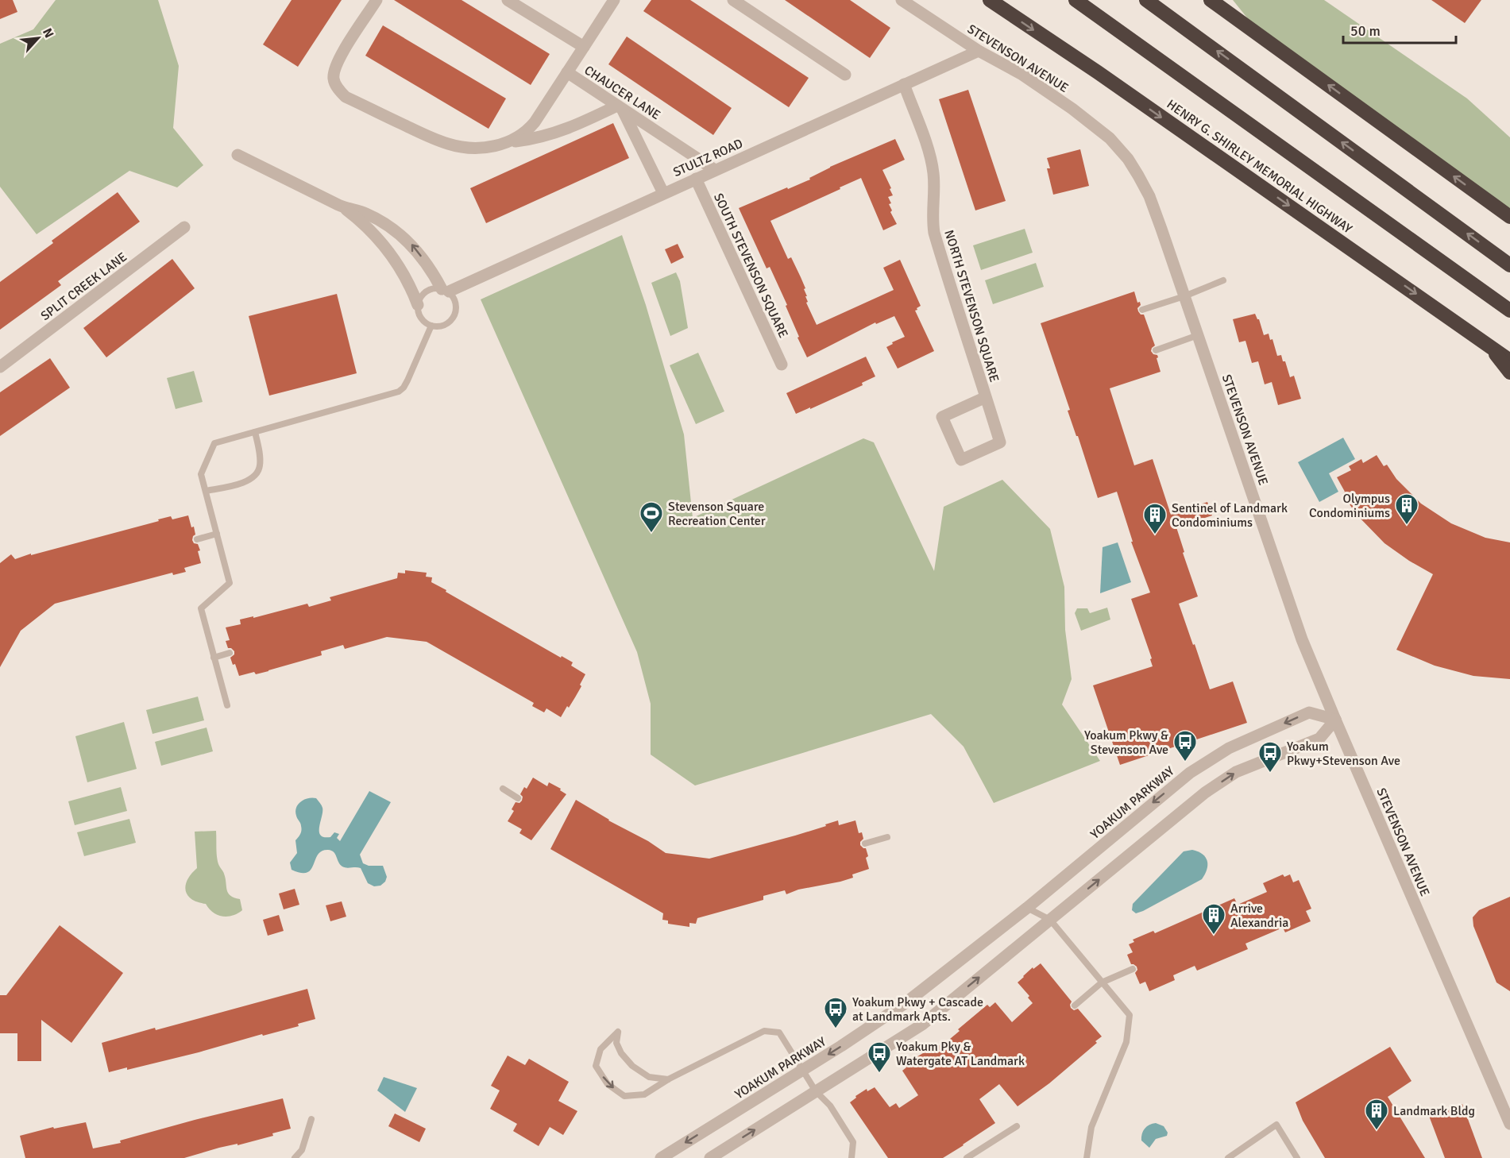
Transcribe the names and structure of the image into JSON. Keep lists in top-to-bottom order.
{
  "streets": {
    "highway": ["HENRY G. SHIRLEY MEMORIAL HIGHWAY"],
    "street": [
      "STEVENSON AVENUE",
      "CHAUCER LANE",
      "STULTZ ROAD",
      "SOUTH STEVENSON SQUARE",
      "SPLIT CREEK LANE",
      "NORTH STEVENSON SQUARE",
      "YOAKUM PARKWAY"
    ]
  },
  "crossings": [
    ["STEVENSON AVENUE", "STULTZ ROAD"],
    ["STEVENSON AVENUE", "YOAKUM PARKWAY"],
    ["CHAUCER LANE", "STULTZ ROAD"],
    ["STULTZ ROAD", "SOUTH STEVENSON SQUARE"],
    ["STULTZ ROAD", "NORTH STEVENSON SQUARE"]
  ],
  "places": {
    "building": [
      "Olympus Condominiums",
      "Sentinel of Landmark Condominiums",
      "Arrive Alexandria",
      "Landmark Bldg"
    ],
    "sports": ["Stevenson Square Recreation Center"],
    "bus stop": [
      "Yoakum Pkwy & Stevenson Ave",
      "Yoakum Pkwy+Stevenson Ave",
      "Yoakum Pkwy + Cascade at Landmark Apts.",
      "Yoakum Pky & Watergate AT Landmark"
    ]
  },
  "scale_bar": "50 m",
  "north": "top right"
}
